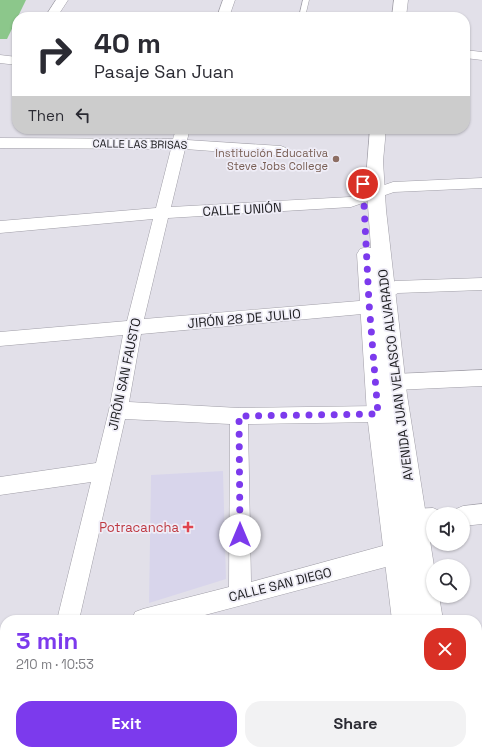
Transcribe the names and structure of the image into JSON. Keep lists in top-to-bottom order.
{
  "streets": {
    "street": [
      "CALLE LAS BRISAS",
      "CALLE UNIÓN",
      "JIRÓN 28 DE JULIO",
      "JIRÓN SAN FAUSTO",
      "AVENIDA JUAN VELASCO ALVARADO",
      "CALLE SAN DIEGO"
    ]
  },
  "crossings": [
    ["CALLE LAS BRISAS", "JIRÓN SAN FAUSTO"],
    ["CALLE UNIÓN", "JIRÓN SAN FAUSTO"],
    ["CALLE UNIÓN", "AVENIDA JUAN VELASCO ALVARADO"],
    ["JIRÓN 28 DE JULIO", "JIRÓN SAN FAUSTO"],
    ["JIRÓN 28 DE JULIO", "AVENIDA JUAN VELASCO ALVARADO"],
    ["AVENIDA JUAN VELASCO ALVARADO", "CALLE SAN DIEGO"]
  ],
  "places": {
    "other": ["Institución Educativa Steve Jobs College"],
    "health": ["Potracancha"]
  },
  "page": {
    "turn": ["40 m", "Pasaje San Juan"],
    "then": "Then",
    "heading": ["3 min", "210 m · 10:53"],
    "buttons": ["Exit", "Share"]
  }
}
